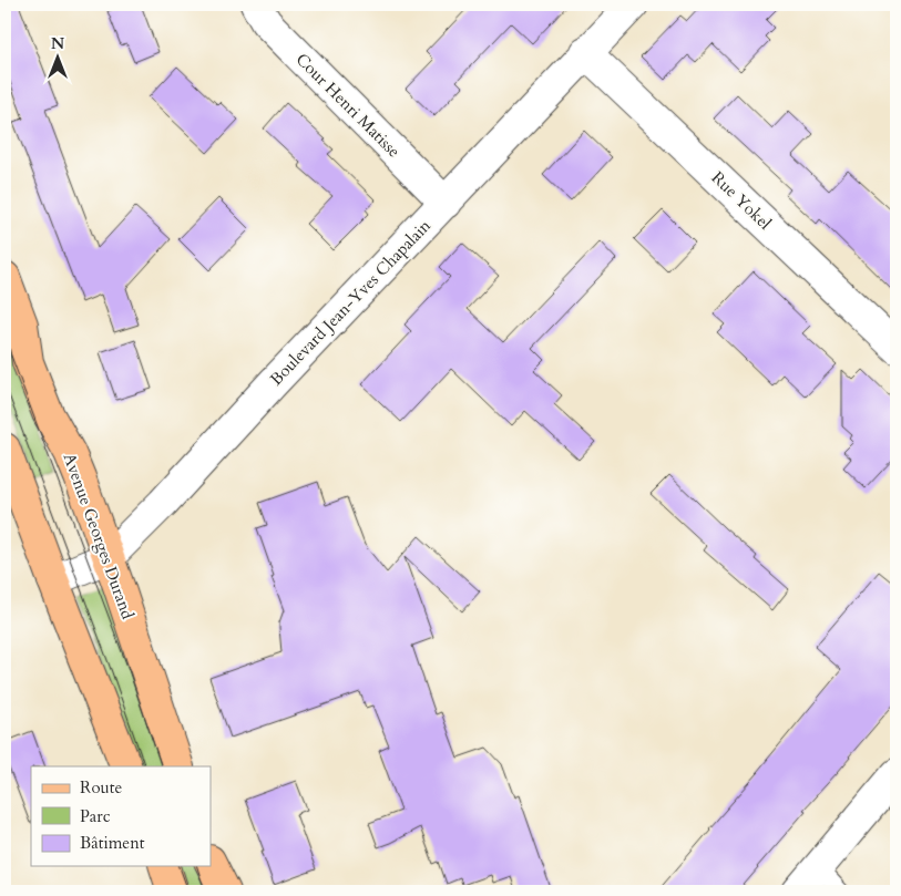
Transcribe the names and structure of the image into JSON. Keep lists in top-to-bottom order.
{
  "streets": {
    "main road": ["Avenue Georges Durand"],
    "street": ["Cour Henri Matisse", "Rue Yokel", "Boulevard Jean-Yves Chapalain"]
  },
  "crossings": [
    ["Cour Henri Matisse", "Boulevard Jean-Yves Chapalain"],
    ["Rue Yokel", "Boulevard Jean-Yves Chapalain"],
    ["Boulevard Jean-Yves Chapalain", "Avenue Georges Durand"]
  ],
  "legend": ["Route", "Parc", "Bâtiment"],
  "north": "top"
}
